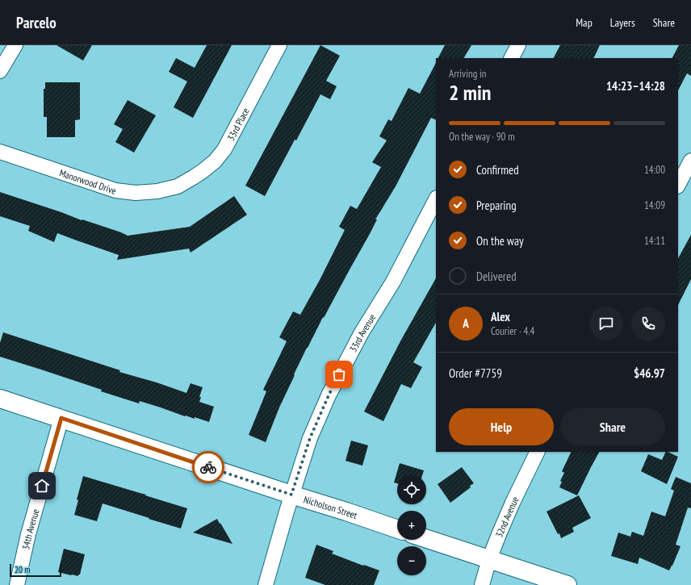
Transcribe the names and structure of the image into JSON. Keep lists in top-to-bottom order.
{
  "streets": {
    "street": [
      "33rd Place",
      "Manorwood Drive",
      "33rd Avenue",
      "Nicholson Street",
      "32nd Avenue",
      "34th Avenue"
    ]
  },
  "crossings": [
    ["33rd Place", "Manorwood Drive"],
    ["33rd Avenue", "Nicholson Street"],
    ["Nicholson Street", "34th Avenue"]
  ],
  "scale_bar": "20 m",
  "page": {
    "header": "Parcelo",
    "nav": ["Map", "Layers", "Share"],
    "heading": ["2 min", "Arriving in", "14:23–14:28"],
    "panel": [
      "Alex",
      "Courier · 4.4",
      "Order #7759",
      "$46.97"
    ],
    "bar": "On the way · 90 m",
    "list": [
      ["Confirmed", "14:00"],
      ["Preparing", "14:09"],
      ["On the way", "14:11"],
      "Delivered"
    ],
    "round": "A",
    "buttons": ["Help", "Share"],
    "map_buttons": ["+", "−"],
    "scale": "20 m"
  }
}
